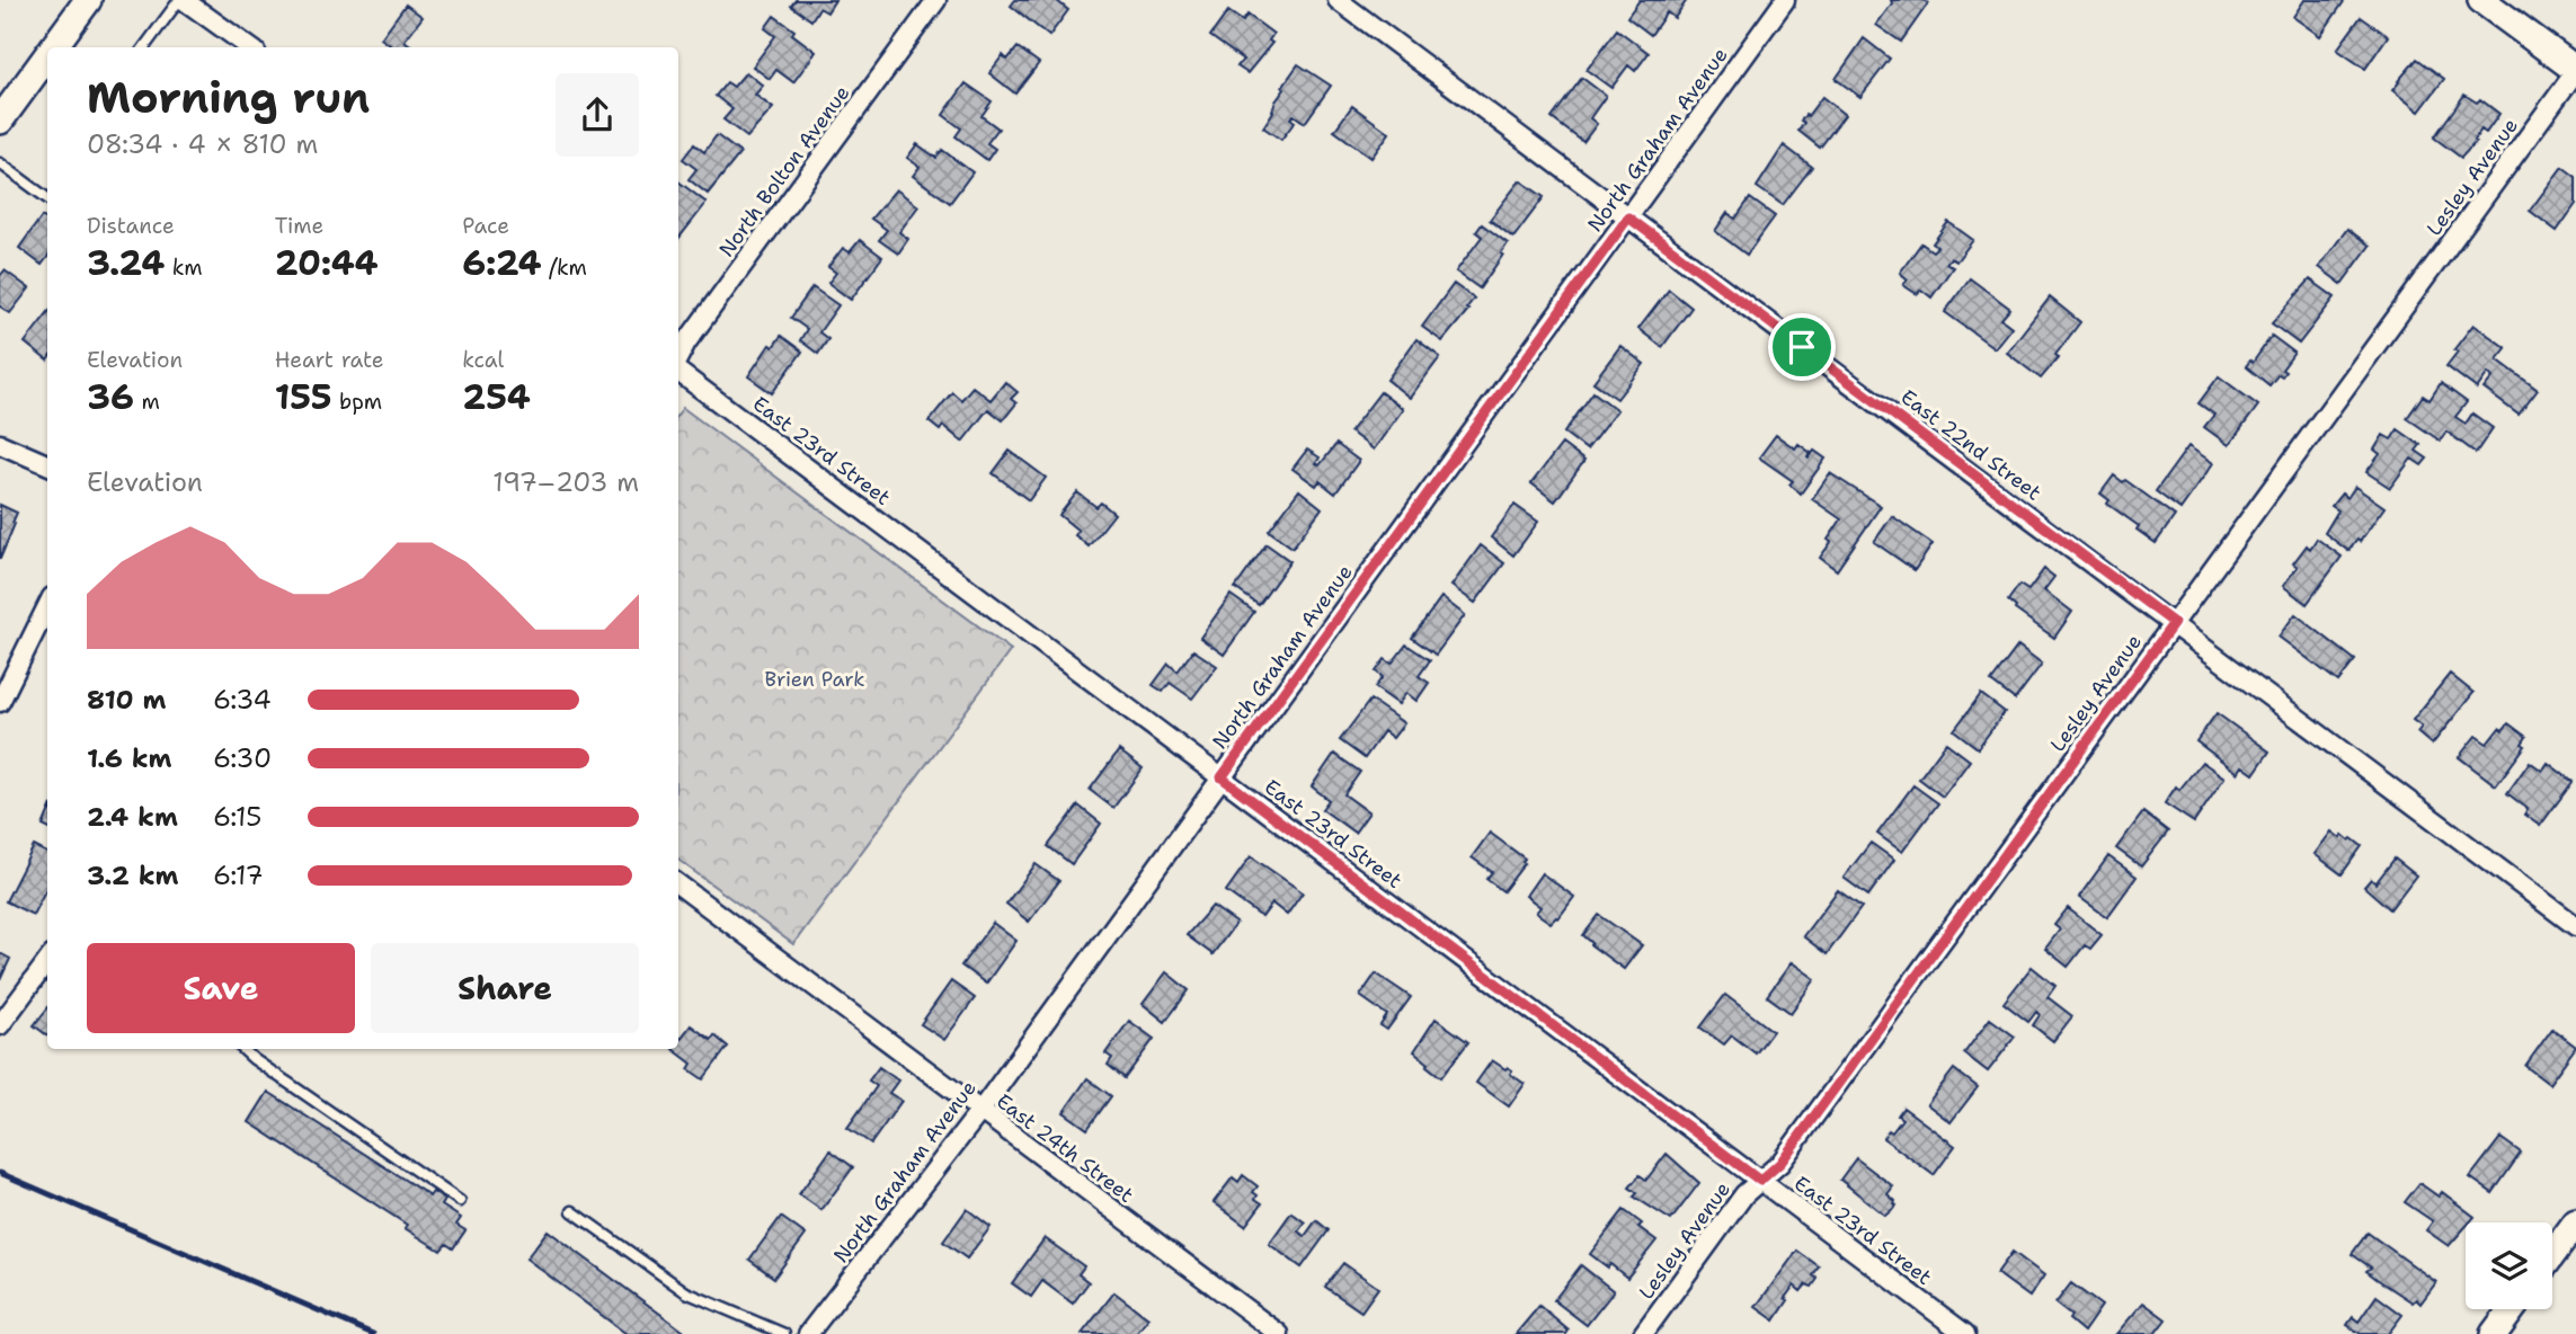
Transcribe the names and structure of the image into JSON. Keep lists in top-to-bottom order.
{
  "streets": {
    "street": [
      "North Graham Avenue",
      "North Bolton Avenue",
      "Lesley Avenue",
      "East 22nd Street",
      "East 23rd Street",
      "East 24th Street"
    ]
  },
  "crossings": [
    ["North Graham Avenue", "East 22nd Street"],
    ["North Graham Avenue", "East 23rd Street"],
    ["North Graham Avenue", "East 24th Street"],
    ["Lesley Avenue", "East 22nd Street"],
    ["Lesley Avenue", "East 23rd Street"]
  ],
  "parks": ["Brien Park"],
  "page": {
    "heading": ["Morning run", "08:34 · 4 × 810 m"],
    "stats": [
      ["Distance", "3.24 km"],
      ["Time", "20:44"],
      ["Pace", "6:24 /km"],
      ["Elevation", "36 m"],
      ["Heart rate", "155 bpm"],
      ["kcal", "254"]
    ],
    "chart": ["Elevation", "197–203 m"],
    "list": [
      {
        "name": "810 m",
        "note": "6:34"
      },
      {
        "name": "1.6 km",
        "note": "6:30"
      },
      {
        "name": "2.4 km",
        "note": "6:15"
      },
      {
        "name": "3.2 km",
        "note": "6:17"
      }
    ],
    "buttons": ["Save", "Share"]
  }
}
